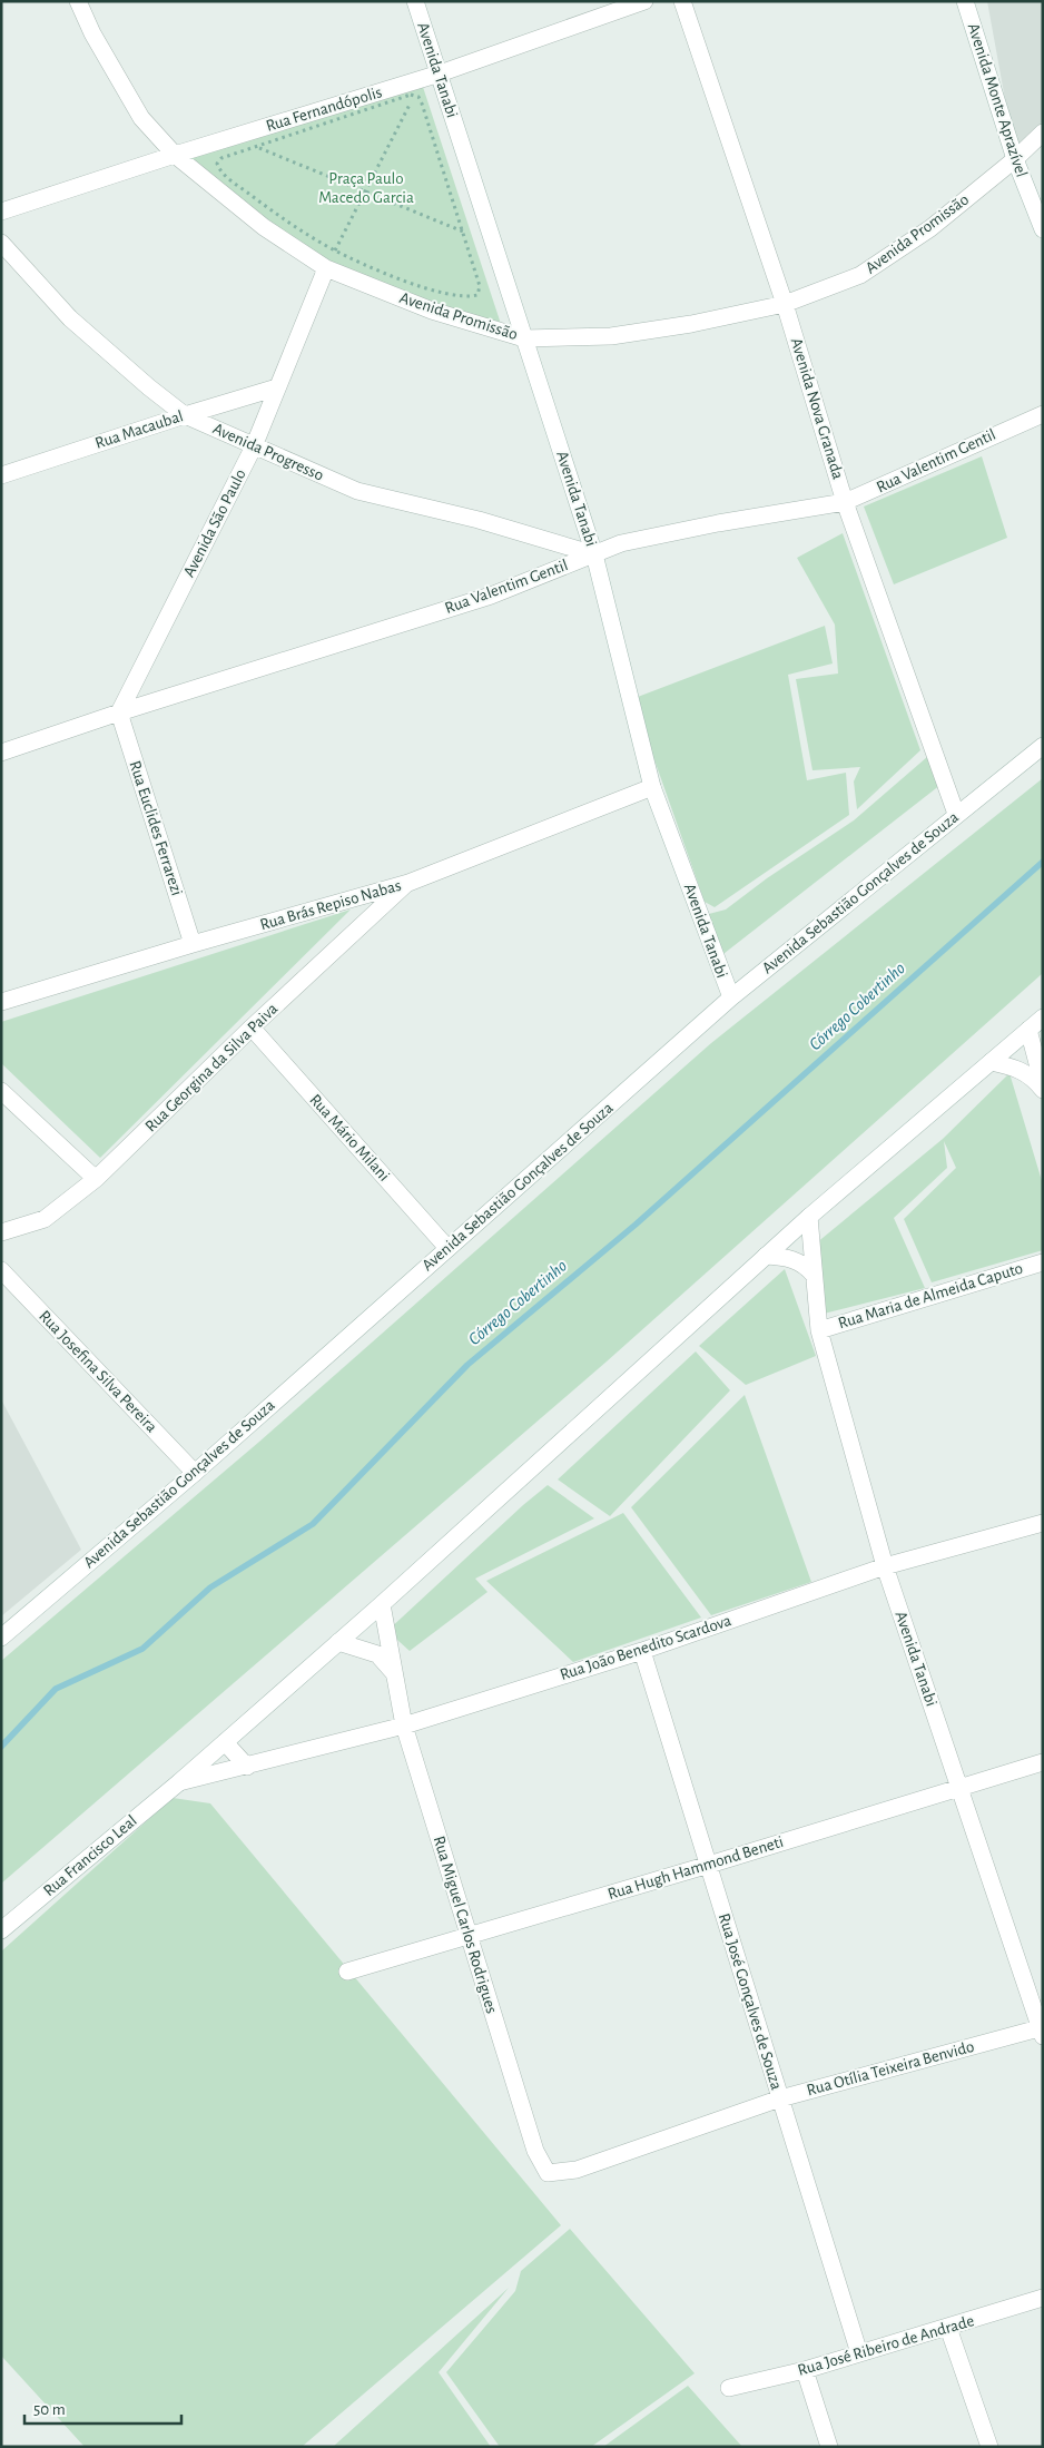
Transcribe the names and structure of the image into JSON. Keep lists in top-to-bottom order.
{
  "streets": {
    "street": [
      "Avenida Tanabi",
      "Avenida Monte Aprazível",
      "Rua Fernandópolis",
      "Avenida Promissão",
      "Avenida Nova Granada",
      "Rua Macaubal",
      "Avenida Progresso",
      "Rua Valentim Gentil",
      "Avenida São Paulo",
      "Rua Euclides Ferrarezi",
      "Avenida Sebastião Gonçalves de Souza",
      "Rua Brás Repiso Nabas",
      "Rua Georgina da Silva Paiva",
      "Rua Mário Milani",
      "Rua Maria de Almeida Caputo",
      "Rua Josefina Silva Pereira",
      "Rua João Benedito Scardova",
      "Rua Francisco Leal",
      "Rua Hugh Hammond Beneti",
      "Rua Miguel Carlos Rodrigues",
      "Rua José Gonçalves de Souza",
      "Rua Otília Teixeira Benvido",
      "Rua José Ribeiro de Andrade"
    ]
  },
  "crossings": [
    ["Avenida Tanabi", "Rua Fernandópolis"],
    ["Avenida Tanabi", "Avenida Promissão"],
    ["Avenida Tanabi", "Avenida Progresso"],
    ["Avenida Tanabi", "Rua Valentim Gentil"],
    ["Avenida Tanabi", "Avenida Sebastião Gonçalves de Souza"],
    ["Avenida Tanabi", "Rua Brás Repiso Nabas"],
    ["Avenida Tanabi", "Rua Maria de Almeida Caputo"],
    ["Avenida Tanabi", "Rua João Benedito Scardova"],
    ["Avenida Tanabi", "Rua Hugh Hammond Beneti"],
    ["Avenida Tanabi", "Rua Otília Teixeira Benvido"],
    ["Avenida Monte Aprazível", "Avenida Promissão"],
    ["Rua Fernandópolis", "Avenida Promissão"],
    ["Avenida Promissão", "Avenida Nova Granada"],
    ["Avenida Promissão", "Avenida São Paulo"],
    ["Avenida Nova Granada", "Rua Valentim Gentil"],
    ["Avenida Nova Granada", "Avenida Sebastião Gonçalves de Souza"],
    ["Rua Macaubal", "Avenida Progresso"],
    ["Rua Macaubal", "Avenida São Paulo"],
    ["Avenida Progresso", "Rua Valentim Gentil"],
    ["Avenida Progresso", "Avenida São Paulo"],
    ["Rua Valentim Gentil", "Avenida São Paulo"],
    ["Rua Valentim Gentil", "Rua Euclides Ferrarezi"],
    ["Avenida São Paulo", "Rua Euclides Ferrarezi"],
    ["Rua Euclides Ferrarezi", "Rua Brás Repiso Nabas"],
    ["Avenida Sebastião Gonçalves de Souza", "Rua Mário Milani"],
    ["Avenida Sebastião Gonçalves de Souza", "Rua Josefina Silva Pereira"],
    ["Rua Brás Repiso Nabas", "Rua Georgina da Silva Paiva"],
    ["Rua Georgina da Silva Paiva", "Rua Mário Milani"],
    ["Rua João Benedito Scardova", "Rua Francisco Leal"],
    ["Rua João Benedito Scardova", "Rua Miguel Carlos Rodrigues"],
    ["Rua João Benedito Scardova", "Rua José Gonçalves de Souza"],
    ["Rua Hugh Hammond Beneti", "Rua Miguel Carlos Rodrigues"],
    ["Rua Hugh Hammond Beneti", "Rua José Gonçalves de Souza"],
    ["Rua Miguel Carlos Rodrigues", "Rua Otília Teixeira Benvido"],
    ["Rua José Gonçalves de Souza", "Rua Otília Teixeira Benvido"],
    ["Rua José Gonçalves de Souza", "Rua José Ribeiro de Andrade"]
  ],
  "water": ["Córrego Cobertinho"],
  "parks": ["Praça Paulo Macedo Garcia"],
  "scale_bar": "50 m"
}
